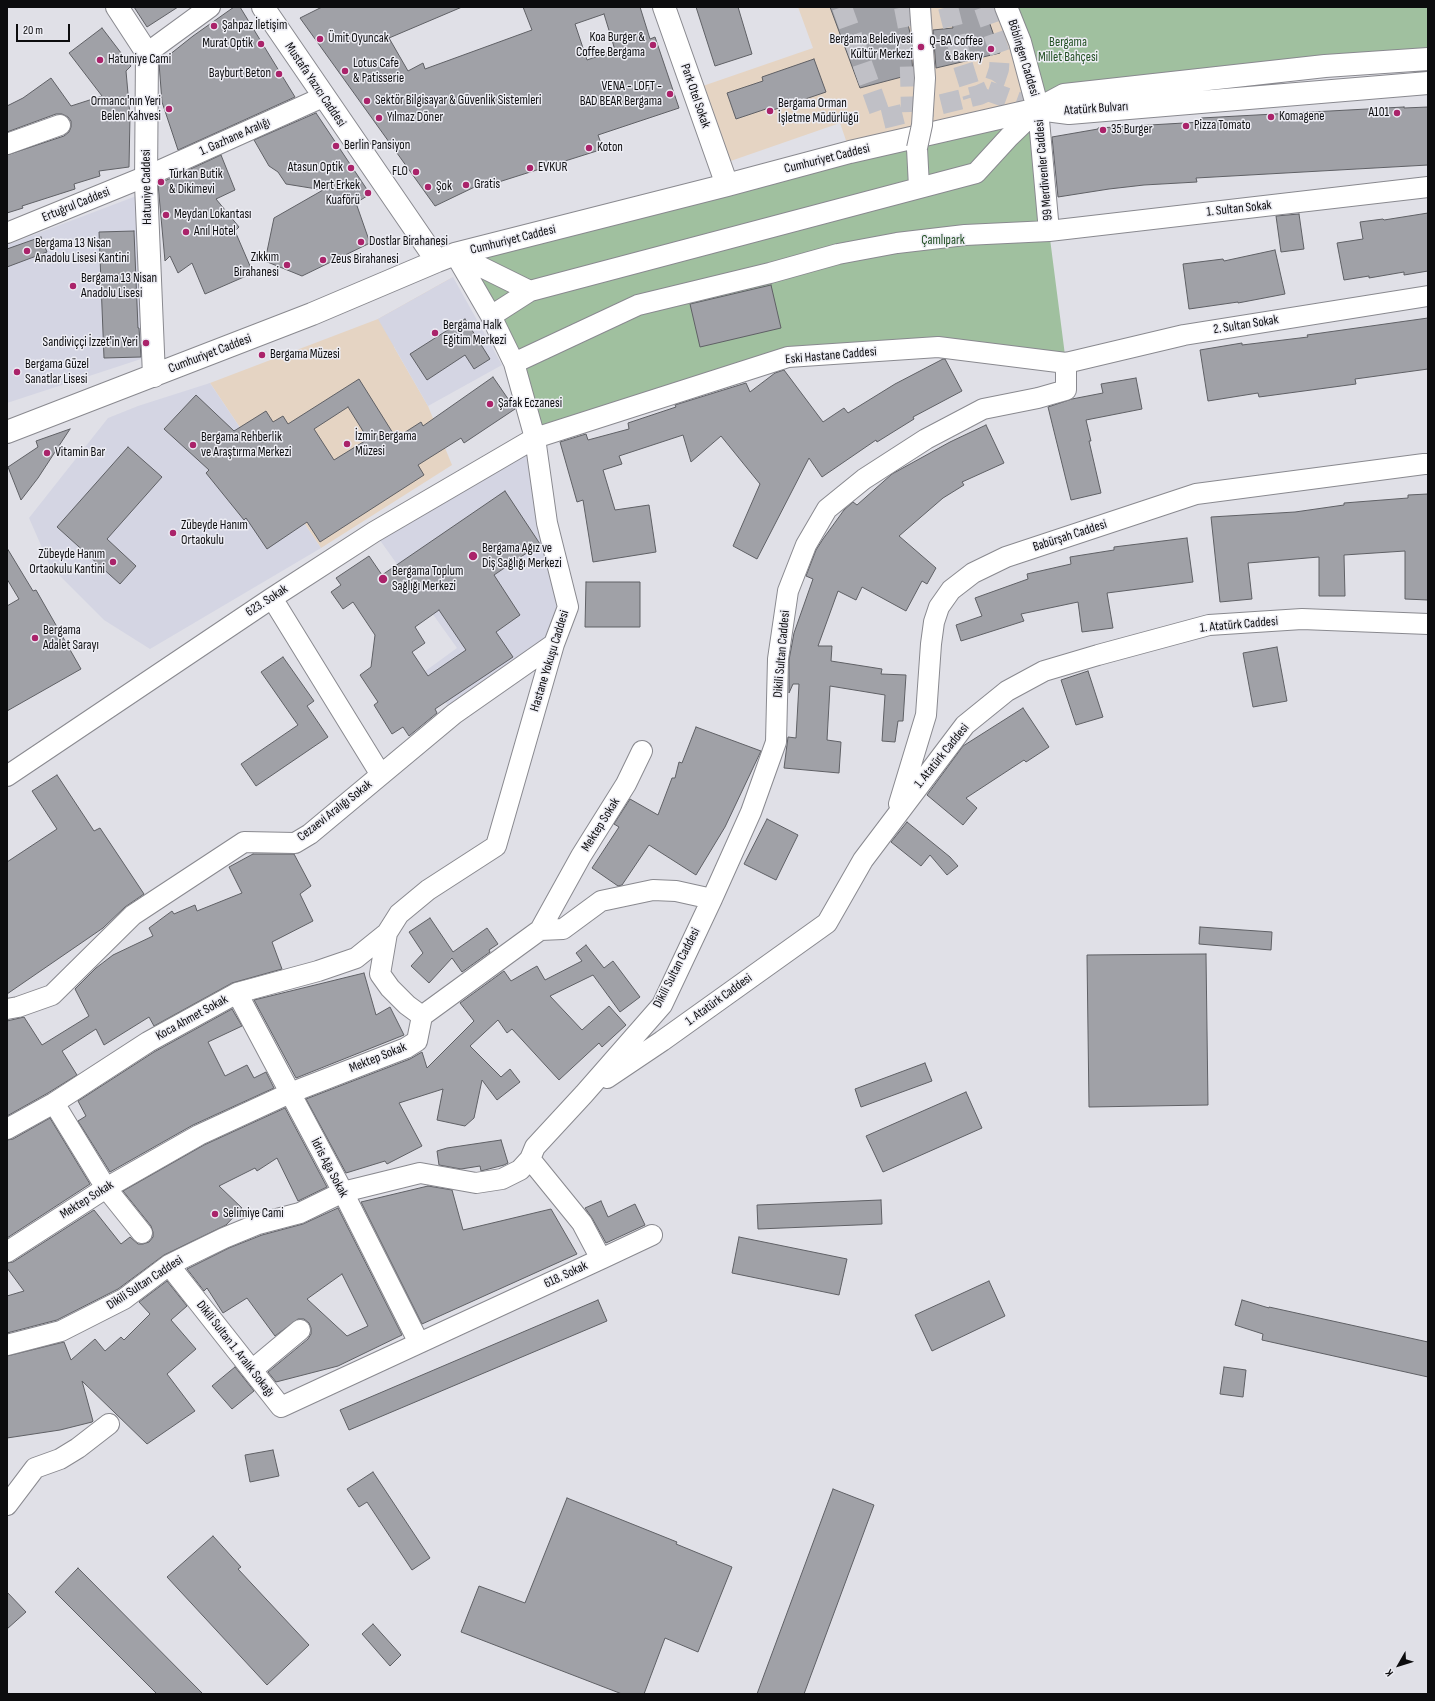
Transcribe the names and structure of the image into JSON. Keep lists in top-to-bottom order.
{
  "streets": {
    "main road": [
      "Böblingen Caddesi",
      "Mustafa Yazıcı Caddesi",
      "Park Otel Sokak",
      "Atatürk Bulvarı",
      "Cumhuriyet Caddesi",
      "Hatuniye Caddesi"
    ],
    "street": [
      "1. Gazhane Aralığı",
      "99 Merdivenler Caddesi",
      "Ertuğrul Caddesi",
      "1. Sultan Sokak",
      "2. Sultan Sokak",
      "Eski Hastane Caddesi",
      "Babürşah Caddesi",
      "623. Sokak",
      "1. Atatürk Caddesi",
      "Dikili Sultan Caddesi",
      "Hastane Yokuşu Caddesi",
      "Cezaevi Aralığı Sokak",
      "Mektep Sokak",
      "Koca Ahmet Sokak",
      "İdris Ağa Sokak",
      "618. Sokak",
      "Dikili Sultan 1. Aralık Sokağı"
    ]
  },
  "crossings": [
    ["Böblingen Caddesi", "Atatürk Bulvarı"],
    ["Böblingen Caddesi", "Cumhuriyet Caddesi"],
    ["Böblingen Caddesi", "99 Merdivenler Caddesi"],
    ["Mustafa Yazıcı Caddesi", "1. Gazhane Aralığı"],
    ["Mustafa Yazıcı Caddesi", "Cumhuriyet Caddesi"],
    ["Mustafa Yazıcı Caddesi", "Hastane Yokuşu Caddesi"],
    ["Park Otel Sokak", "Cumhuriyet Caddesi"],
    ["Atatürk Bulvarı", "Cumhuriyet Caddesi"],
    ["Atatürk Bulvarı", "99 Merdivenler Caddesi"],
    ["1. Gazhane Aralığı", "Hatuniye Caddesi"],
    ["1. Gazhane Aralığı", "Ertuğrul Caddesi"],
    ["Cumhuriyet Caddesi", "99 Merdivenler Caddesi"],
    ["Cumhuriyet Caddesi", "Hatuniye Caddesi"],
    ["Cumhuriyet Caddesi", "Hastane Yokuşu Caddesi"],
    ["99 Merdivenler Caddesi", "1. Sultan Sokak"],
    ["Hatuniye Caddesi", "Ertuğrul Caddesi"],
    ["2. Sultan Sokak", "Eski Hastane Caddesi"],
    ["2. Sultan Sokak", "Dikili Sultan Caddesi"],
    ["Eski Hastane Caddesi", "623. Sokak"],
    ["Eski Hastane Caddesi", "Dikili Sultan Caddesi"],
    ["Eski Hastane Caddesi", "Hastane Yokuşu Caddesi"],
    ["Babürşah Caddesi", "1. Atatürk Caddesi"],
    ["623. Sokak", "Hastane Yokuşu Caddesi"],
    ["1. Atatürk Caddesi", "Dikili Sultan Caddesi"],
    ["Dikili Sultan Caddesi", "İdris Ağa Sokak"],
    ["Dikili Sultan Caddesi", "618. Sokak"],
    ["Dikili Sultan Caddesi", "Dikili Sultan 1. Aralık Sokağı"],
    ["Hastane Yokuşu Caddesi", "Cezaevi Aralığı Sokak"],
    ["Hastane Yokuşu Caddesi", "Koca Ahmet Sokak"],
    ["Mektep Sokak", "İdris Ağa Sokak"],
    ["Koca Ahmet Sokak", "İdris Ağa Sokak"],
    ["İdris Ağa Sokak", "618. Sokak"],
    ["İdris Ağa Sokak", "Dikili Sultan 1. Aralık Sokağı"],
    ["618. Sokak", "Dikili Sultan 1. Aralık Sokağı"]
  ],
  "parks": ["Bergama Millet Bahçesi", "Çamlıpark"],
  "places": [
    "Şahpaz İletişim",
    "Ümit Oyuncak",
    "Murat Optik",
    "Koa Burger & Coffee Bergama",
    "Bergama Belediyesi Kültür Merkezi",
    "Q-BA Coffee & Bakery",
    "Hatuniye Cami",
    "Lotus Cafe & Patisserie",
    "Bayburt Beton",
    "VENA - LOFT - BAD BEAR Bergama",
    "Sektör Bilgisayar & Güvenlik Sistemleri",
    "Ormancı'nın Yeri Belen Kahvesi",
    "Bergama Orman İşletme Müdürlüğü",
    "A101",
    "Komagene",
    "Yılmaz Döner",
    "Pizza Tomato",
    "35 Burger",
    "Berlin Pansiyon",
    "Koton",
    "Atasun Optik",
    "EVKUR",
    "FLO",
    "Türkan Butik & Dikimevi",
    "Gratis",
    "Şok",
    "Mert Erkek Kuaförü",
    "Meydan Lokantası",
    "Anıl Hotel",
    "Dostlar Birahanesi",
    "Bergama 13 Nisan Anadolu Lisesi Kantini",
    "Zeus Birahanesi",
    "Zıkkım Birahanesi",
    "Bergama 13 Nisan Anadolu Lisesi",
    "Bergama Halk Eğitim Merkezi",
    "Sandiviççi İzzet'in Yeri",
    "Bergama Müzesi",
    "Bergama Güzel Sanatlar Lisesi",
    "Şafak Eczanesi",
    "İzmir Bergama Müzesi",
    "Bergama Rehberlik ve Araştırma Merkezi",
    "Vitamin Bar",
    "Zübeyde Hanım Ortaokulu",
    "Bergama Ağız ve Diş Sağlığı Merkezi",
    "Zübeyde Hanım Ortaokulu Kantini",
    "Bergama Toplum Sağlığı Merkezi",
    "Bergama Adalet Sarayı",
    "Selimiye Cami"
  ],
  "scale_bar": "20 m",
  "north": "bottom left"
}
